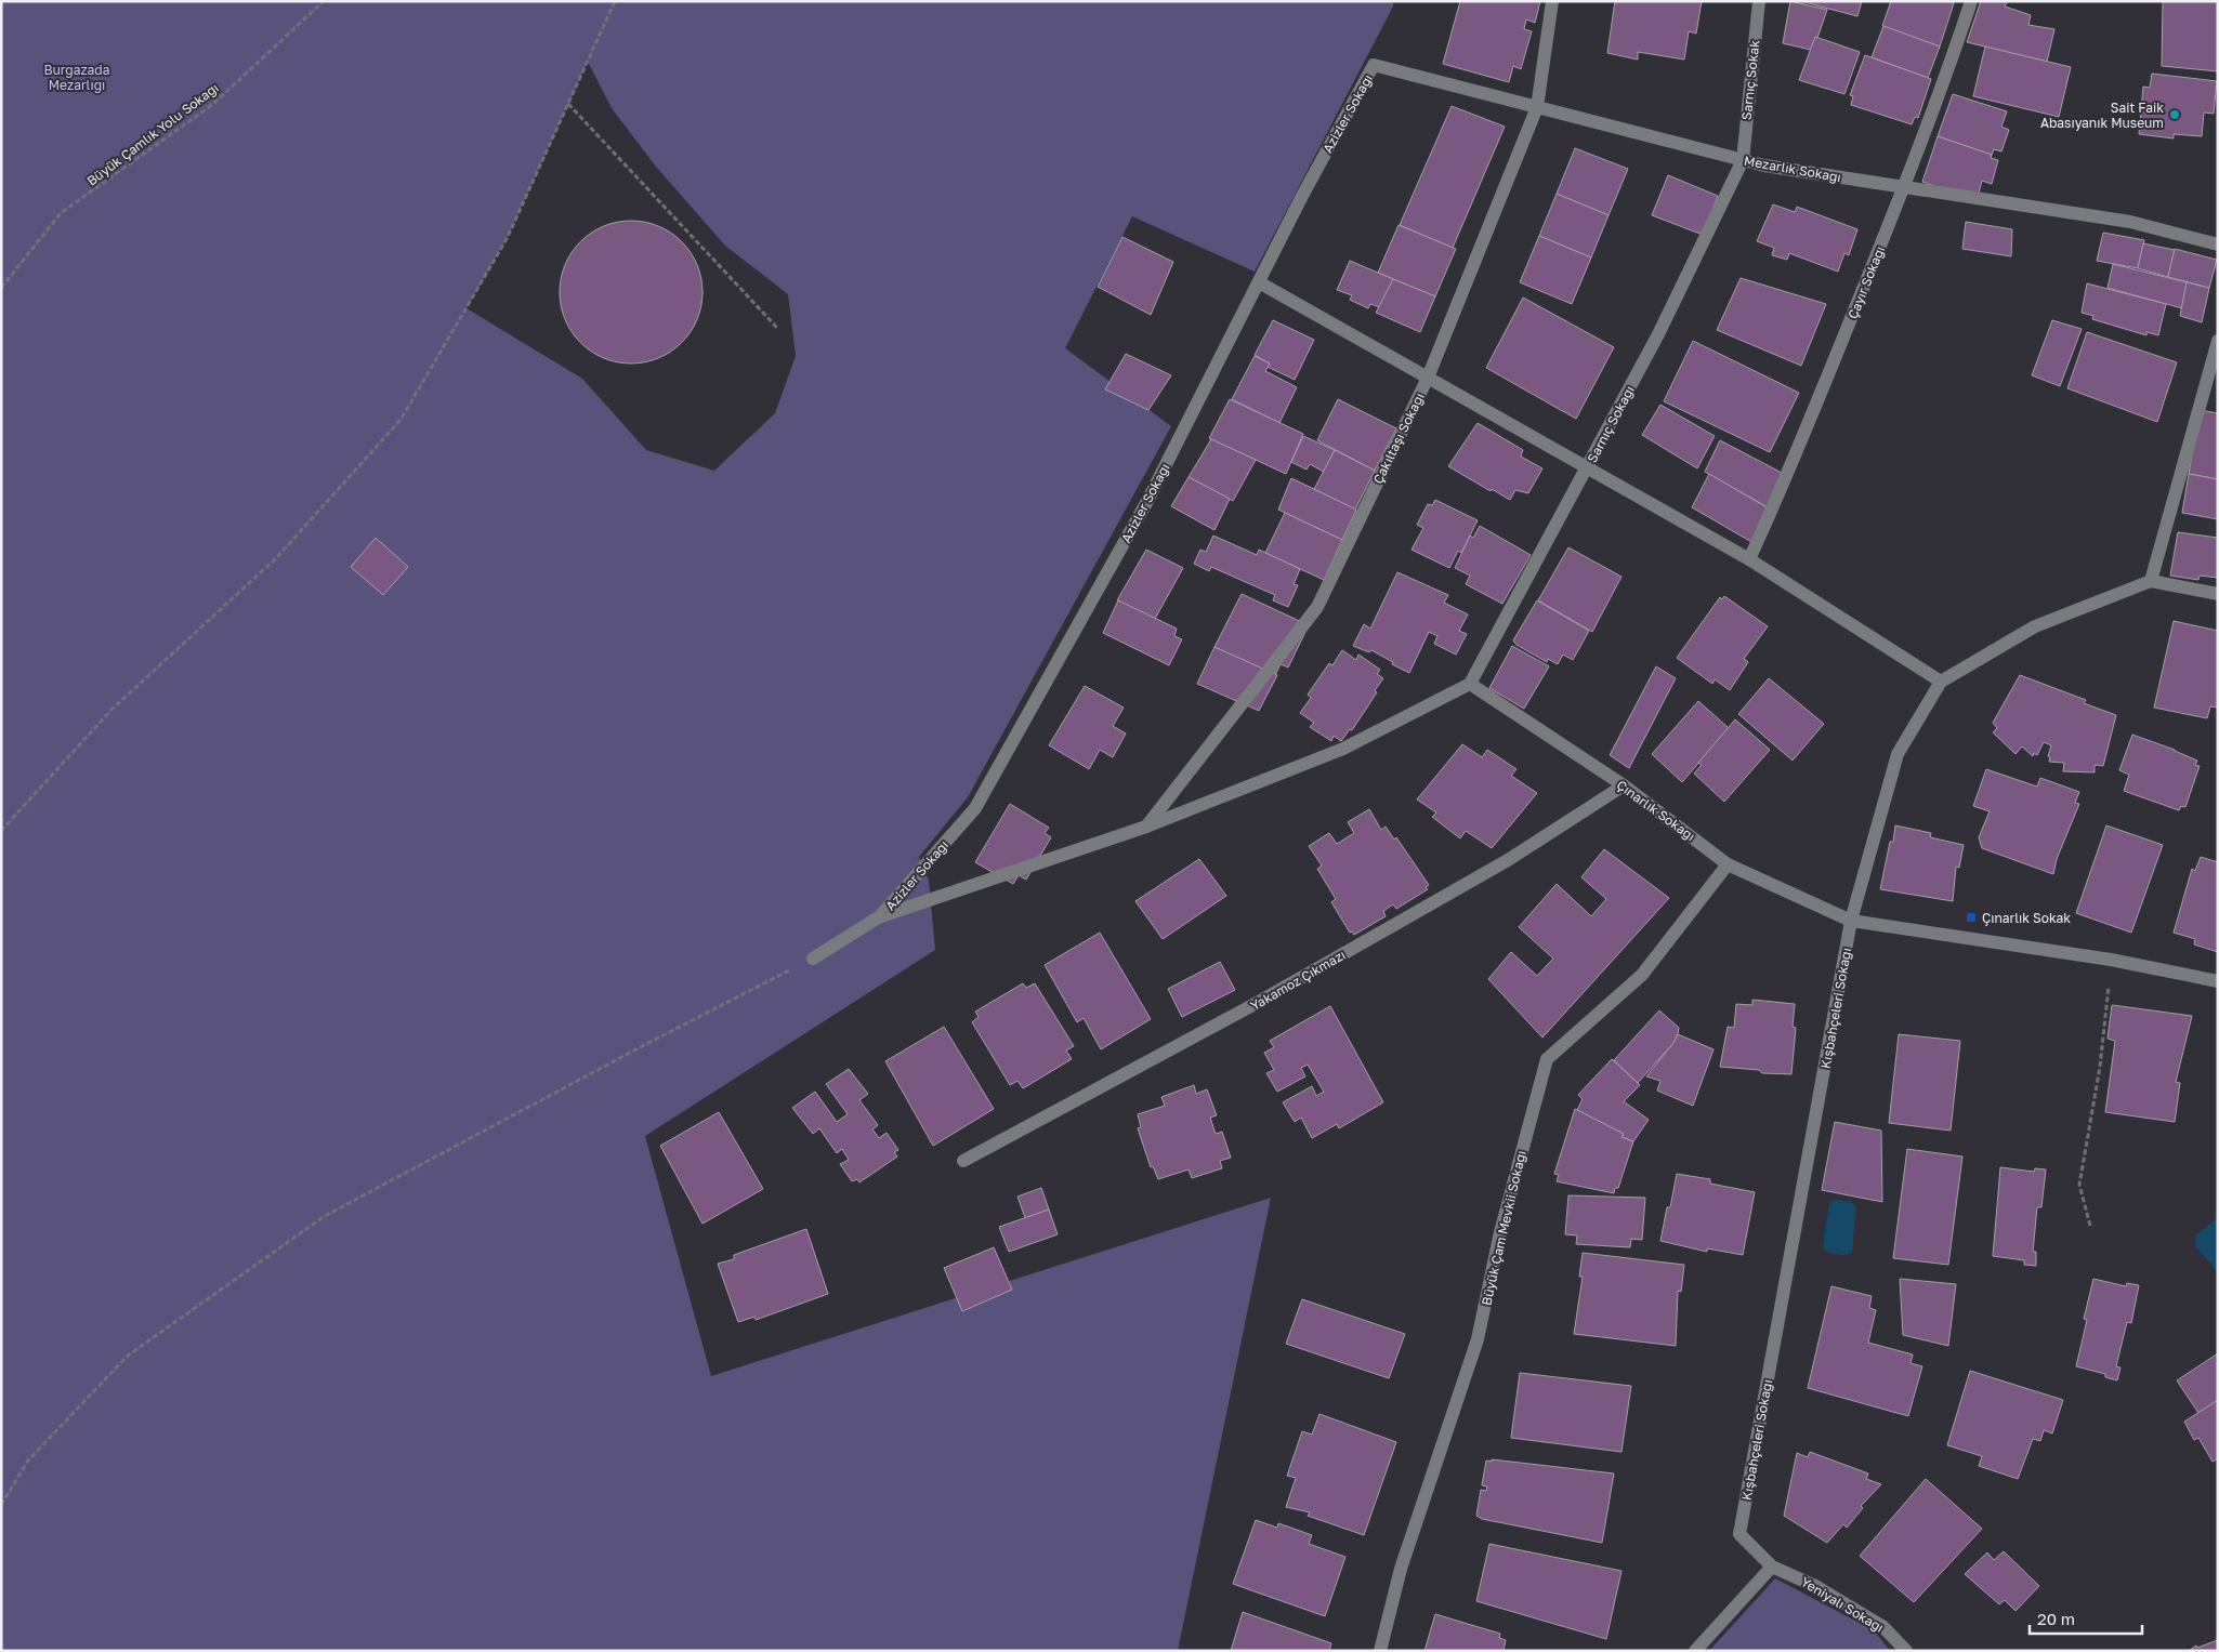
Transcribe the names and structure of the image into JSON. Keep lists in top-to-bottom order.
{
  "streets": {
    "street": [
      "Sarnıç Sokak",
      "Azizler Sokağı",
      "Mezarlık Sokağı",
      "Çayır Sokağı",
      "Sarnıç Sokağı",
      "Çakıltaşı Sokağı",
      "Çınarlık Sokağı",
      "Yakamoz Çıkmazı",
      "Kışbahçeleri Sokağı",
      "Büyük Çam Mevkii Sokağı",
      "Yeniyalı Sokağı"
    ],
    "path": ["Büyük Çamlık Yolu Sokağı"]
  },
  "crossings": [
    ["Sarnıç Sokak", "Mezarlık Sokağı"],
    ["Sarnıç Sokak", "Sarnıç Sokağı"],
    ["Azizler Sokağı", "Mezarlık Sokağı"],
    ["Azizler Sokağı", "Sarnıç Sokağı"],
    ["Azizler Sokağı", "Çakıltaşı Sokağı"],
    ["Azizler Sokağı", "Çınarlık Sokağı"],
    ["Mezarlık Sokağı", "Çayır Sokağı"],
    ["Mezarlık Sokağı", "Sarnıç Sokağı"],
    ["Mezarlık Sokağı", "Çakıltaşı Sokağı"],
    ["Sarnıç Sokağı", "Çınarlık Sokağı"],
    ["Çınarlık Sokağı", "Yakamoz Çıkmazı"],
    ["Çınarlık Sokağı", "Kışbahçeleri Sokağı"],
    ["Çınarlık Sokağı", "Büyük Çam Mevkii Sokağı"],
    ["Kışbahçeleri Sokağı", "Yeniyalı Sokağı"]
  ],
  "parks": ["Burgazada Mezarlığı"],
  "places": {
    "other": ["Sait Faik Abasıyanık Museum"],
    "transit": ["Çınarlık Sokak"]
  },
  "scale_bar": "20 m"
}
